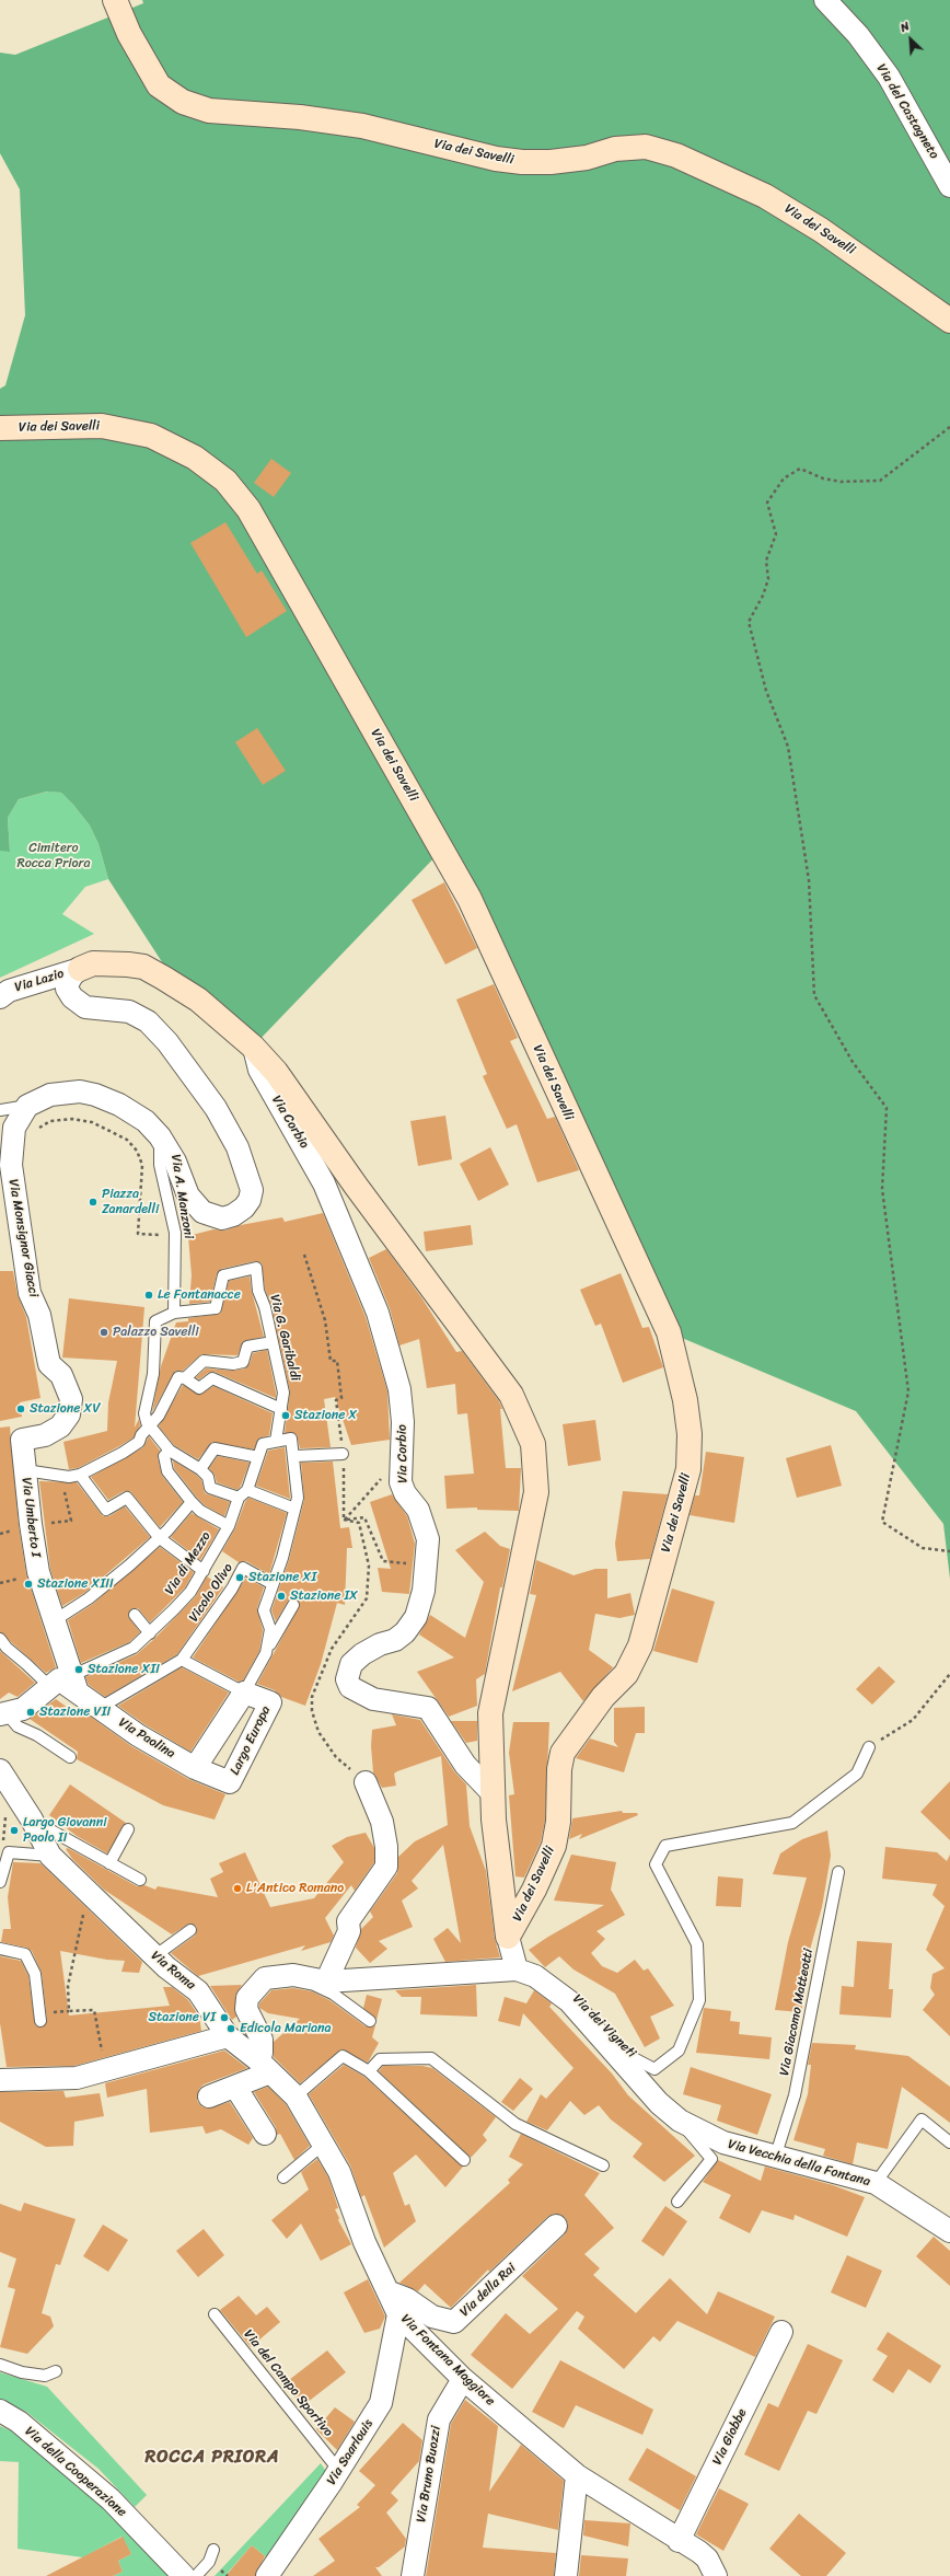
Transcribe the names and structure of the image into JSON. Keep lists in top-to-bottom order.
{
  "streets": {
    "street": [
      "Via del Castagneto",
      "Via dei Savelli",
      "Via Lazio",
      "Via Corbio",
      "Via Monsignor Giacci",
      "Via Umberto I",
      "Via Paolina",
      "Largo Europa",
      "Via Roma",
      "Via dei Vigneti",
      "Via Vecchia della Fontana",
      "Via della Rai",
      "Via Fontana Maggiore",
      "Via Giobbe",
      "Via Saarlouis",
      "Via della Cooperazione",
      "Via Bruno Buozzi"
    ],
    "lane": [
      "Via A. Manzoni",
      "Via G. Garibaldi",
      "Via di Mezzo",
      "Vicolo Olivo",
      "Via Giacomo Matteotti",
      "Via del Campo Sportivo"
    ]
  },
  "crossings": [
    ["Via dei Savelli", "Via Lazio"],
    ["Via dei Savelli", "Via Corbio"],
    ["Via dei Savelli", "Via dei Vigneti"],
    ["Via dei Savelli", "Via Vecchia della Fontana"],
    ["Via A. Manzoni", "Via G. Garibaldi"],
    ["Via Monsignor Giacci", "Via Umberto I"],
    ["Via G. Garibaldi", "Via di Mezzo"],
    ["Via Umberto I", "Via di Mezzo"],
    ["Via Umberto I", "Via Paolina"],
    ["Via di Mezzo", "Via Paolina"],
    ["Vicolo Olivo", "Via Paolina"],
    ["Via Paolina", "Largo Europa"],
    ["Via Roma", "Via Fontana Maggiore"],
    ["Via Giacomo Matteotti", "Via Vecchia della Fontana"],
    ["Via dei Vigneti", "Via Vecchia della Fontana"],
    ["Via dei Vigneti", "Via Fontana Maggiore"],
    ["Via della Rai", "Via Fontana Maggiore"],
    ["Via Fontana Maggiore", "Via Giobbe"],
    ["Via Fontana Maggiore", "Via Saarlouis"],
    ["Via Fontana Maggiore", "Via Bruno Buozzi"],
    ["Via del Campo Sportivo", "Via Saarlouis"]
  ],
  "districts": ["ROCCA PRIORA"],
  "parks": ["Cimitero Rocca Priora"],
  "places": [
    "Piazza Zanardelli",
    "Le Fontanacce",
    "Palazzo Savelli",
    "Stazione XV",
    "Stazione X",
    "Stazione XI",
    "Stazione XIII",
    "Stazione IX",
    "Stazione XII",
    "Stazione VII",
    "Largo Giovanni Paolo II",
    "L'Antico Romano",
    "Stazione VI",
    "Edicola Mariana"
  ],
  "north": "top left"
}
